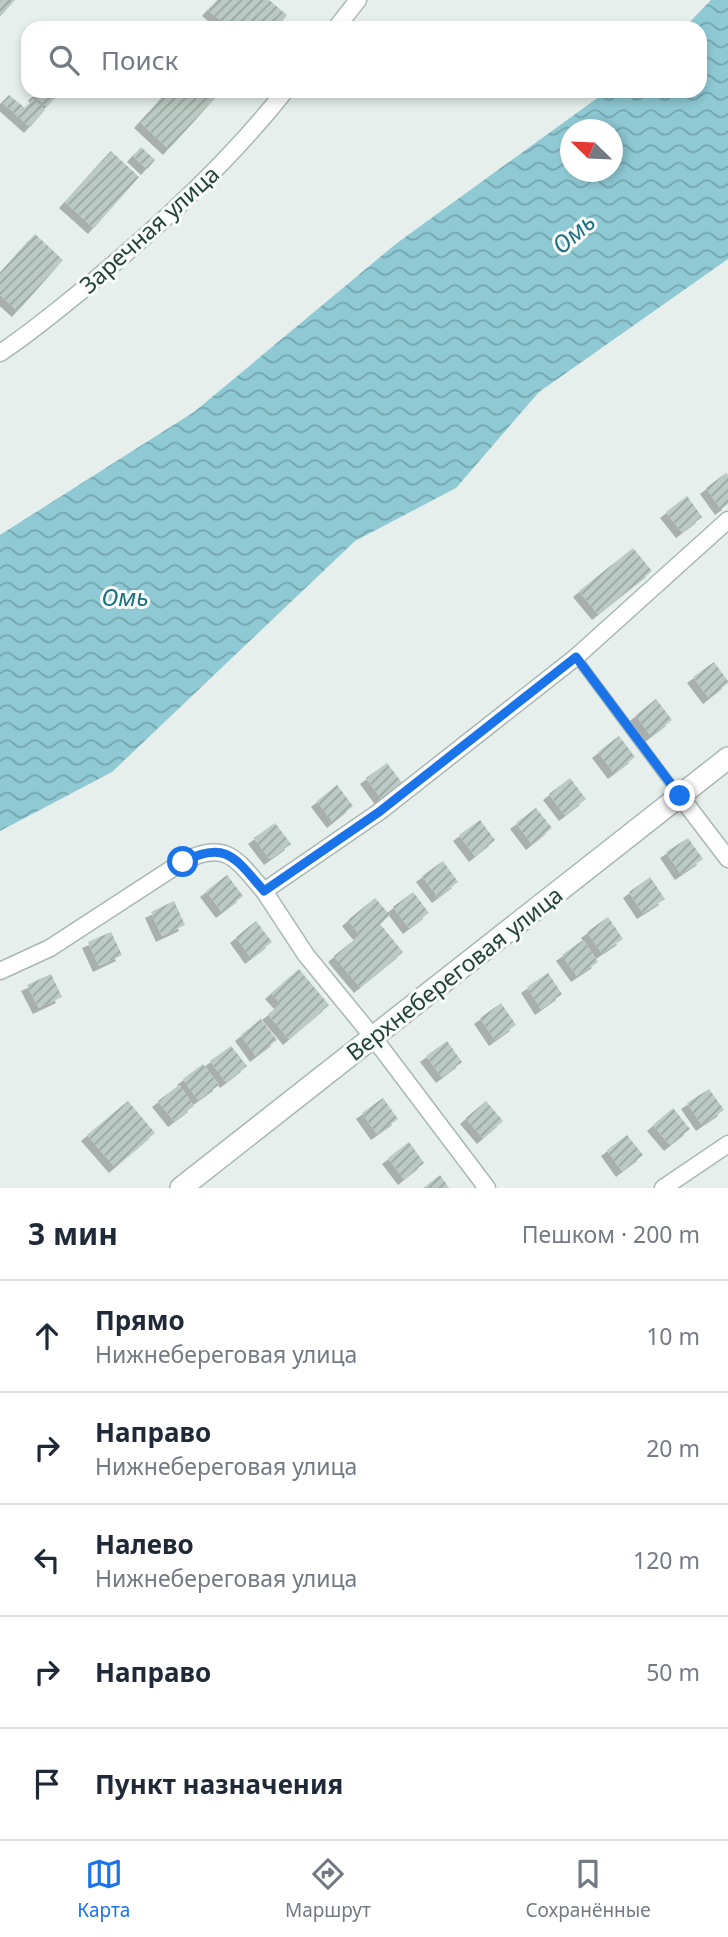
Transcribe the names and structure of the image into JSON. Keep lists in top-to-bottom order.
{
  "streets": {
    "street": ["Заречная улица", "Верхнебереговая улица"]
  },
  "water": ["Омь"],
  "north": "top left",
  "page": {
    "search": "Поиск",
    "heading": ["3 мин", "Пешком · 200 m"],
    "list": [
      ["Прямо", "Нижнебереговая улица", "10 m"],
      ["Направо", "Нижнебереговая улица", "20 m"],
      ["Налево", "Нижнебереговая улица", "120 m"],
      ["Направо", "50 m"],
      "Пункт назначения"
    ],
    "nav": ["Карта", "Маршрут", "Сохранённые"]
  }
}
